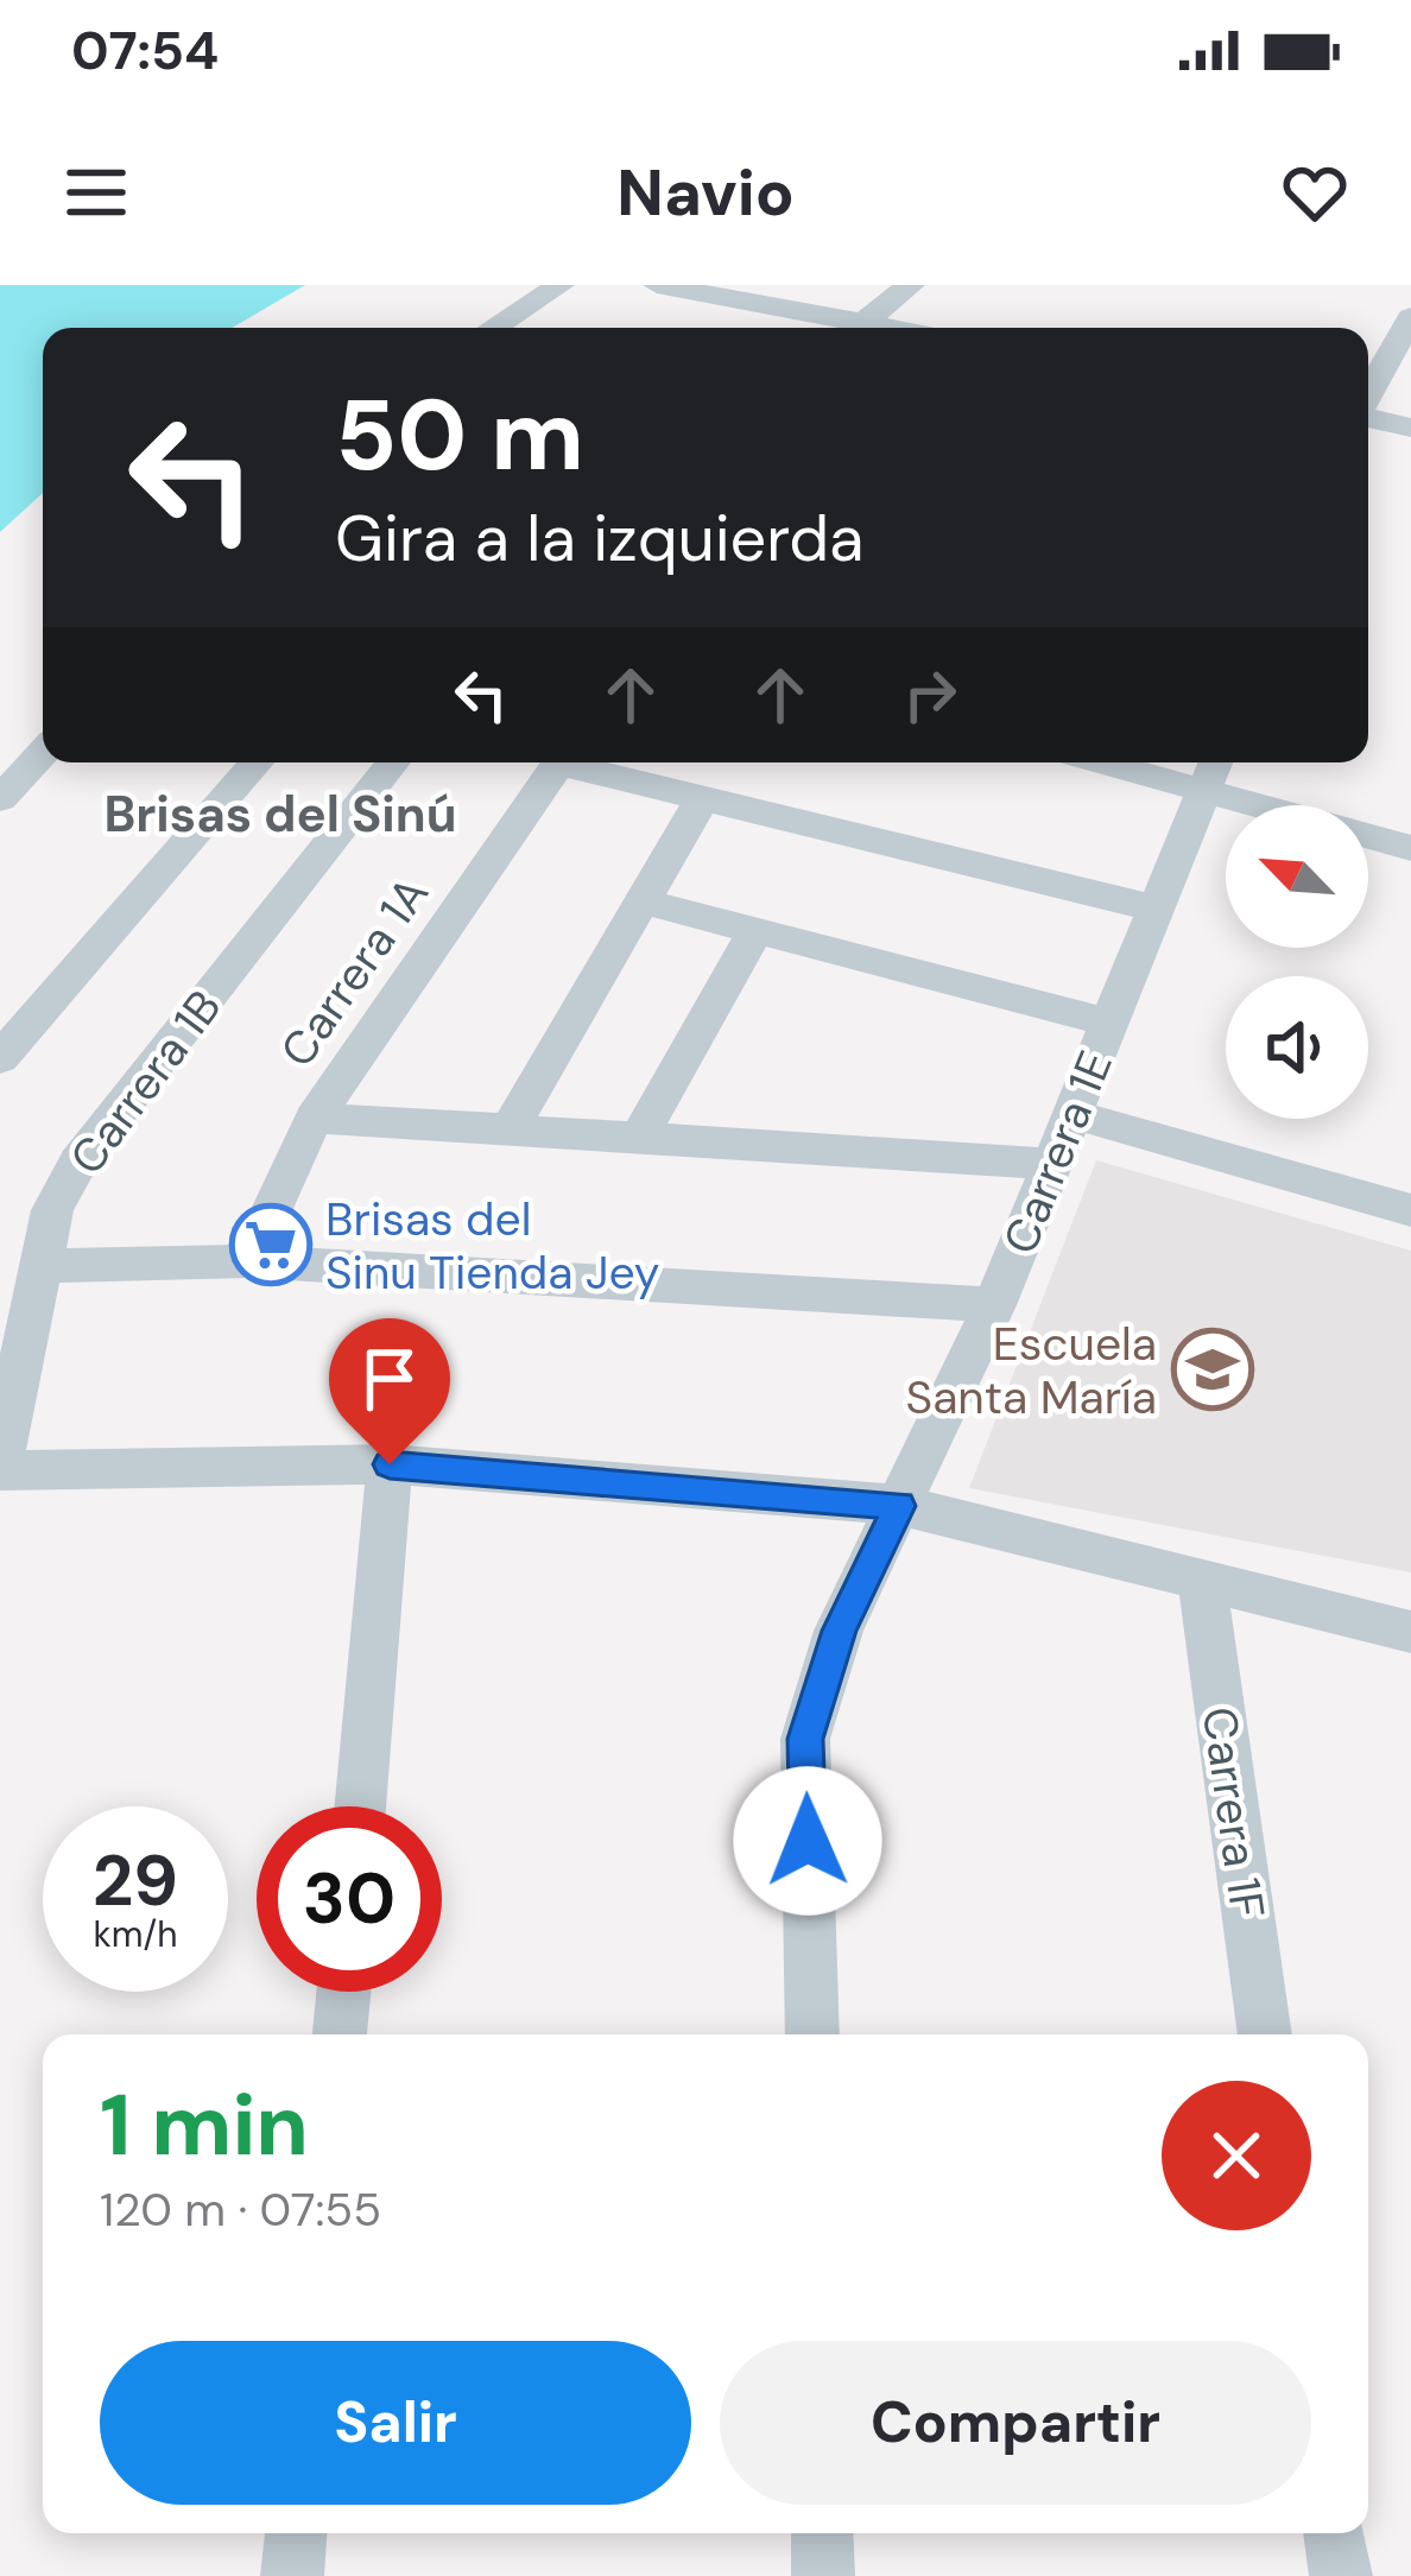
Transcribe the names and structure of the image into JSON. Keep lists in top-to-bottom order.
{
  "streets": {
    "street": [
      "Carrera 1A",
      "Carrera 1B",
      "Carrera 1E",
      "Carrera 1F"
    ]
  },
  "districts": ["Brisas del Sinú"],
  "places": {
    "supermarket": ["Brisas del Sinu Tienda Jey"],
    "school or university": ["Escuela Santa María"]
  },
  "north": "top left",
  "page": {
    "status": "07:54",
    "header": "Navio",
    "turn": ["50 m", "Gira a la izquierda"],
    "speed": "29 km/h",
    "limit": "30",
    "heading": ["1 min", "120 m · 07:55"],
    "buttons": ["Salir", "Compartir"]
  }
}
